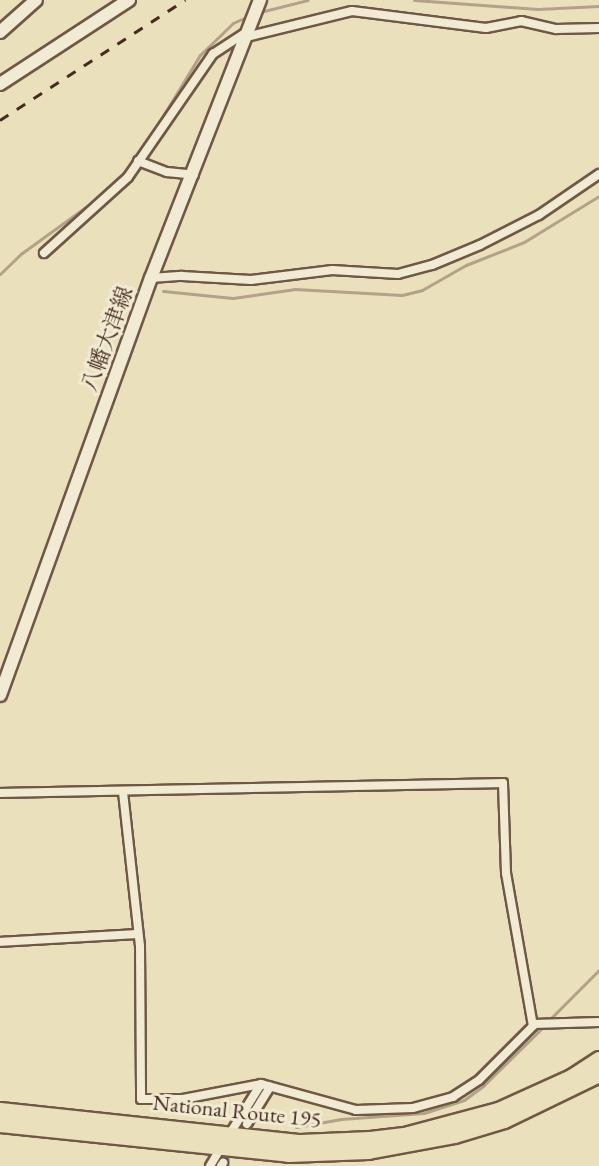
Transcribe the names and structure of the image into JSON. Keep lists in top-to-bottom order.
{
  "streets": {
    "highway": ["National Route 195"],
    "main road": ["八幡大津線"]
  }
}
